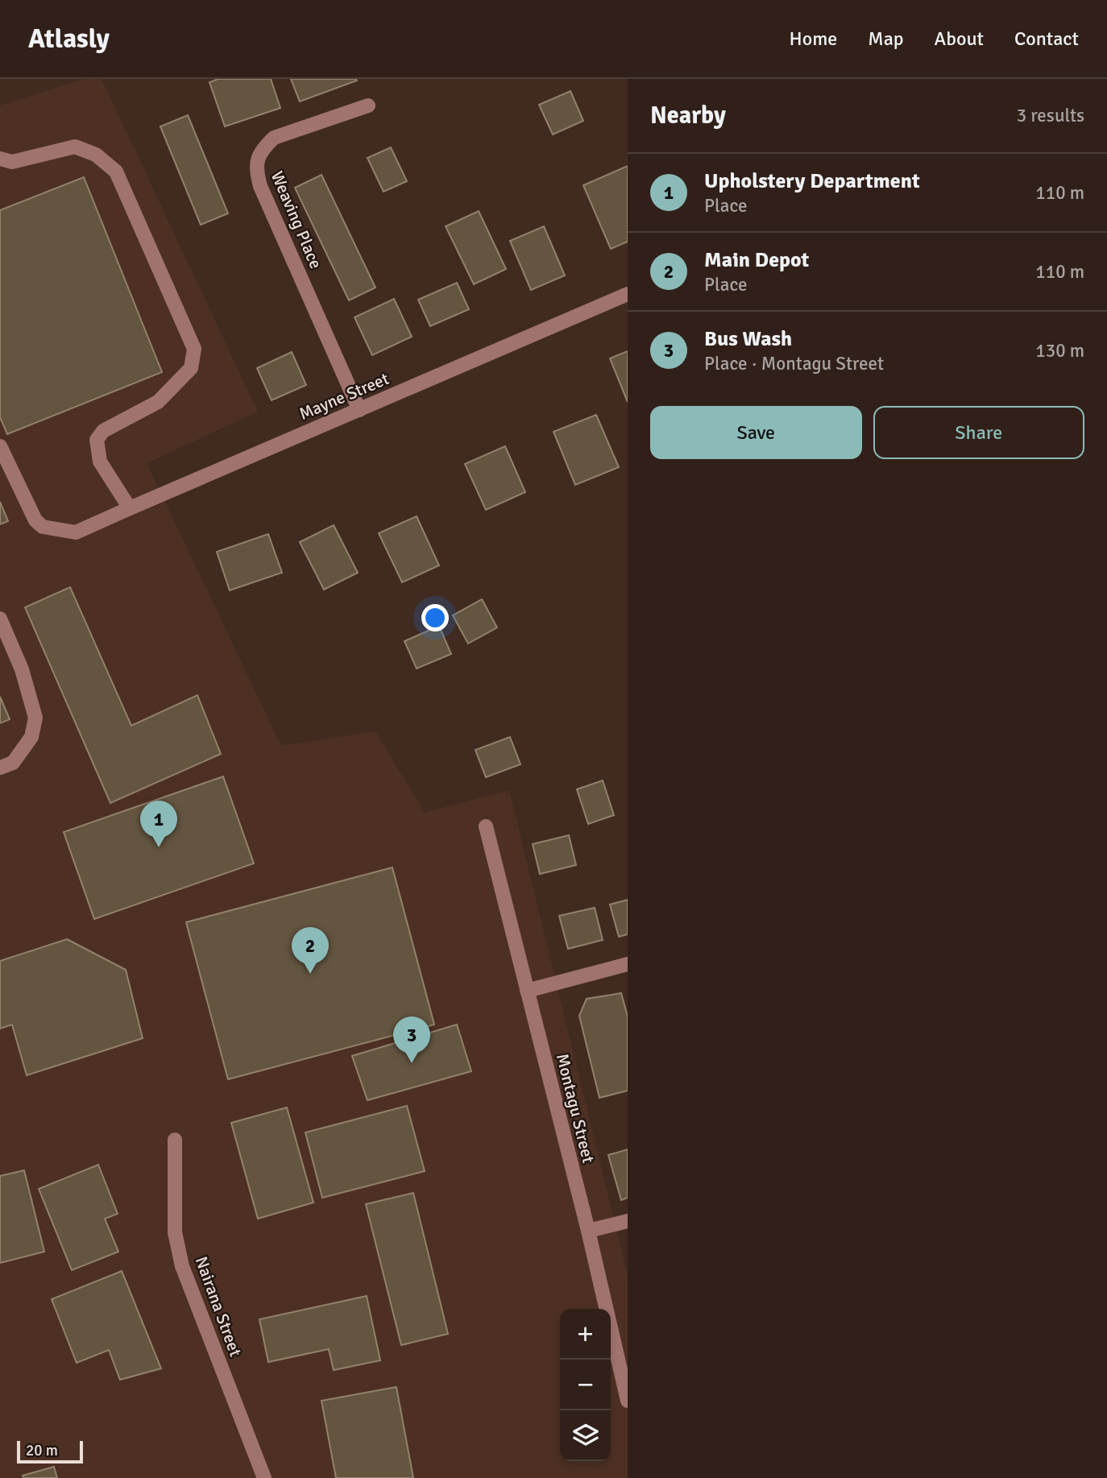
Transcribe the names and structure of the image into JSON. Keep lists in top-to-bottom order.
{
  "streets": {
    "street": [
      "Weaving Place",
      "Mayne Street",
      "Montagu Street",
      "Nairana Street"
    ]
  },
  "crossings": [
    ["Weaving Place", "Mayne Street"]
  ],
  "scale_bar": "20 m",
  "page": {
    "header": "Atlasly",
    "nav": [
      "Home",
      "Map",
      "About",
      "Contact"
    ],
    "heading": ["Nearby", "3 results"],
    "list": [
      {
        "mark": "1",
        "name": "Upholstery Department",
        "note": "Place",
        "value": "110 m"
      },
      {
        "mark": "2",
        "name": "Main Depot",
        "note": "Place",
        "value": "110 m"
      },
      {
        "mark": "3",
        "name": "Bus Wash",
        "note": "Place · Montagu Street",
        "value": "130 m"
      }
    ],
    "buttons": ["Save", "Share"],
    "pins": ["1", "2", "3"],
    "map_buttons": ["+", "−"],
    "scale": "20 m"
  }
}
